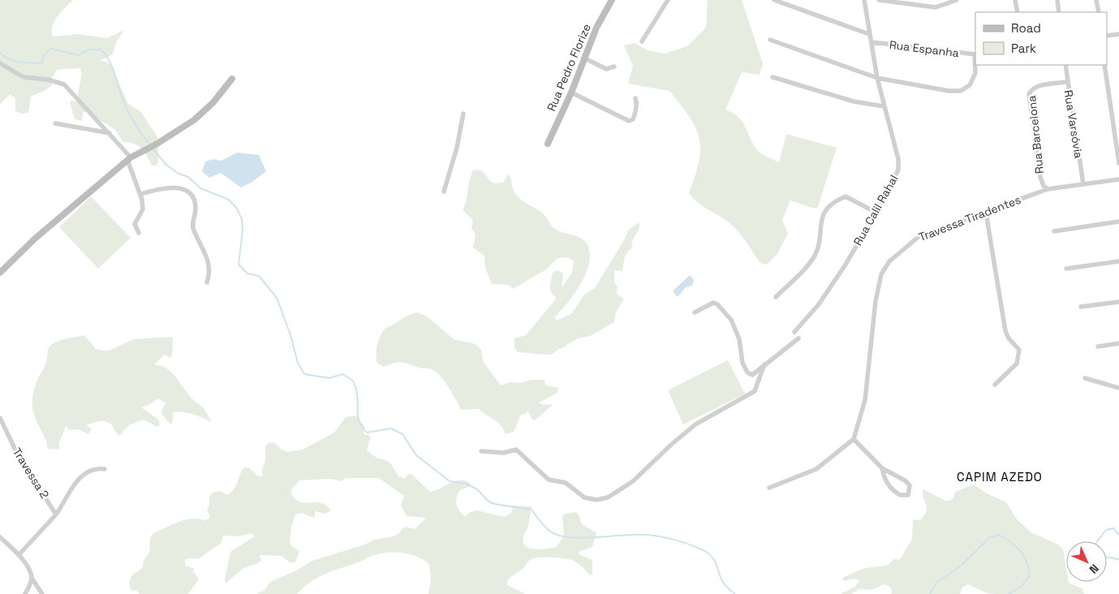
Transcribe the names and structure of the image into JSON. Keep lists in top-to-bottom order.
{
  "streets": {
    "street": [
      "Rua Espanha",
      "Rua Pedro Florize",
      "Rua Varsóvia",
      "Rua Barcelona",
      "Rua Calil Rahal",
      "Travessa Tiradentes",
      "Travessa 2"
    ]
  },
  "crossings": [
    ["Rua Espanha", "Rua Calil Rahal"],
    ["Rua Varsóvia", "Rua Barcelona"],
    ["Rua Varsóvia", "Travessa Tiradentes"],
    ["Rua Barcelona", "Travessa Tiradentes"]
  ],
  "districts": ["CAPIM AZEDO"],
  "legend": ["Road", "Park"],
  "north": "bottom right"
}
